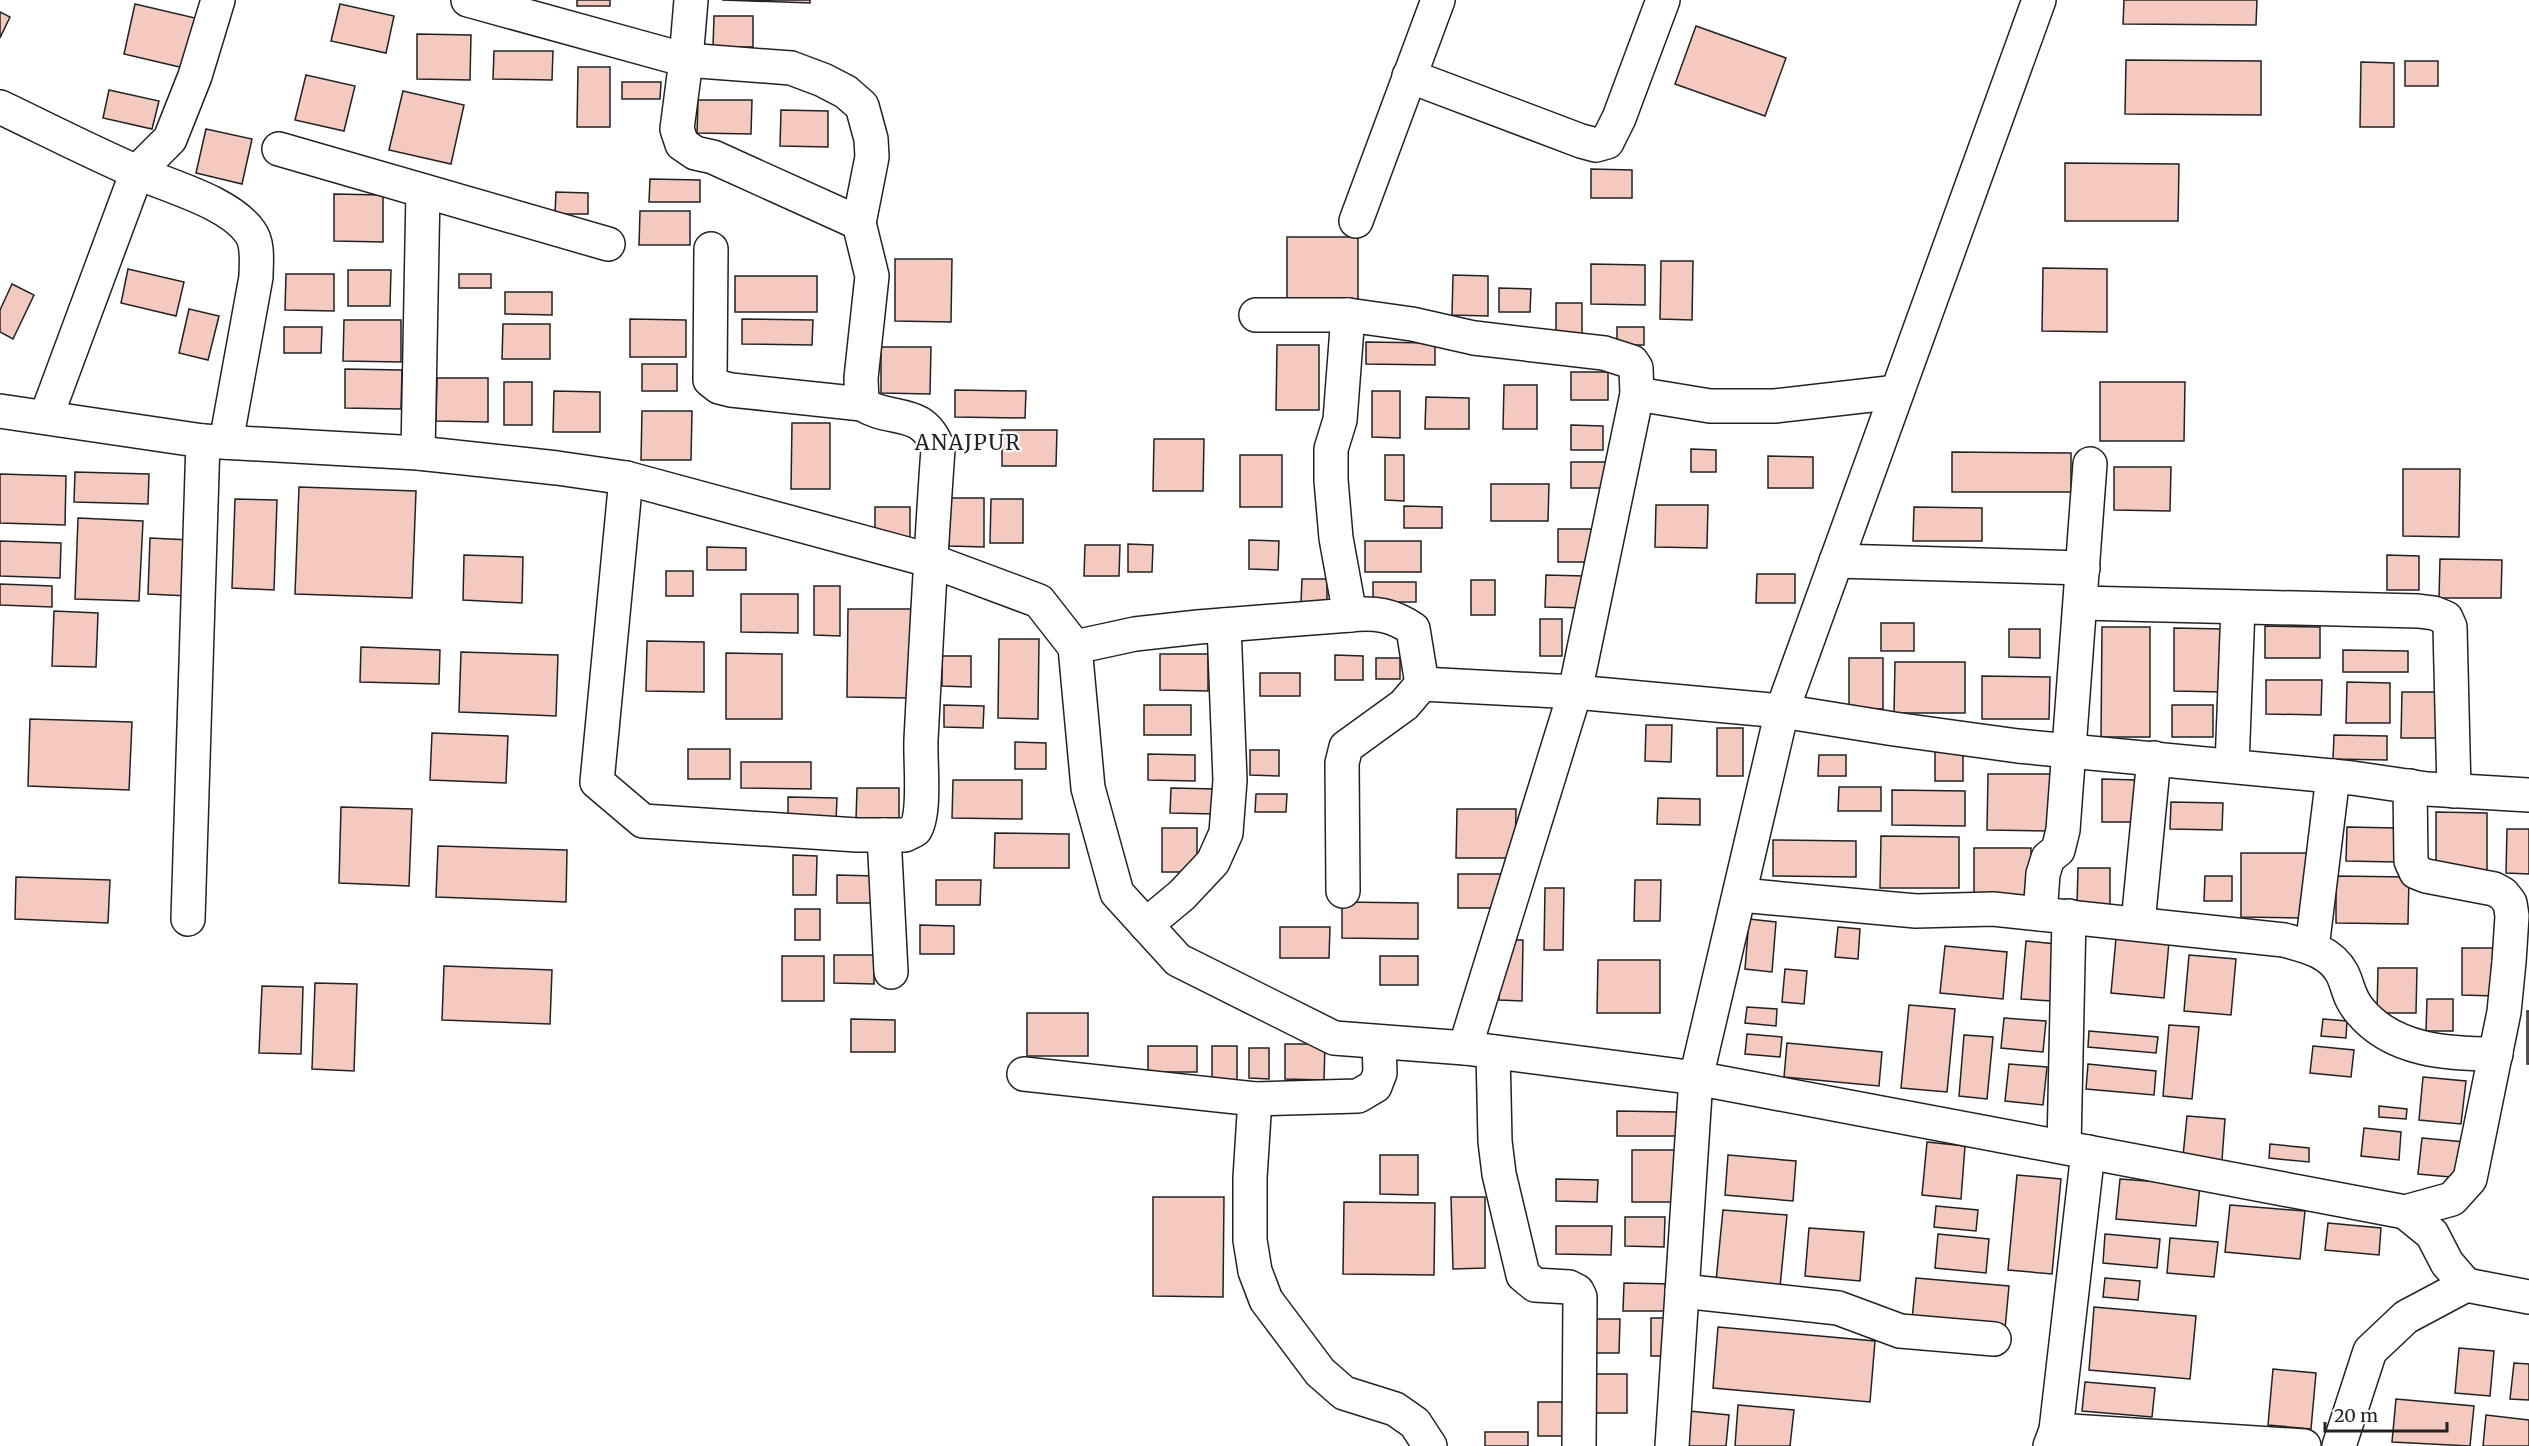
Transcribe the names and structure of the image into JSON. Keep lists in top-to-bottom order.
{
  "districts": ["ANAJPUR"],
  "scale_bar": "20 m"
}
